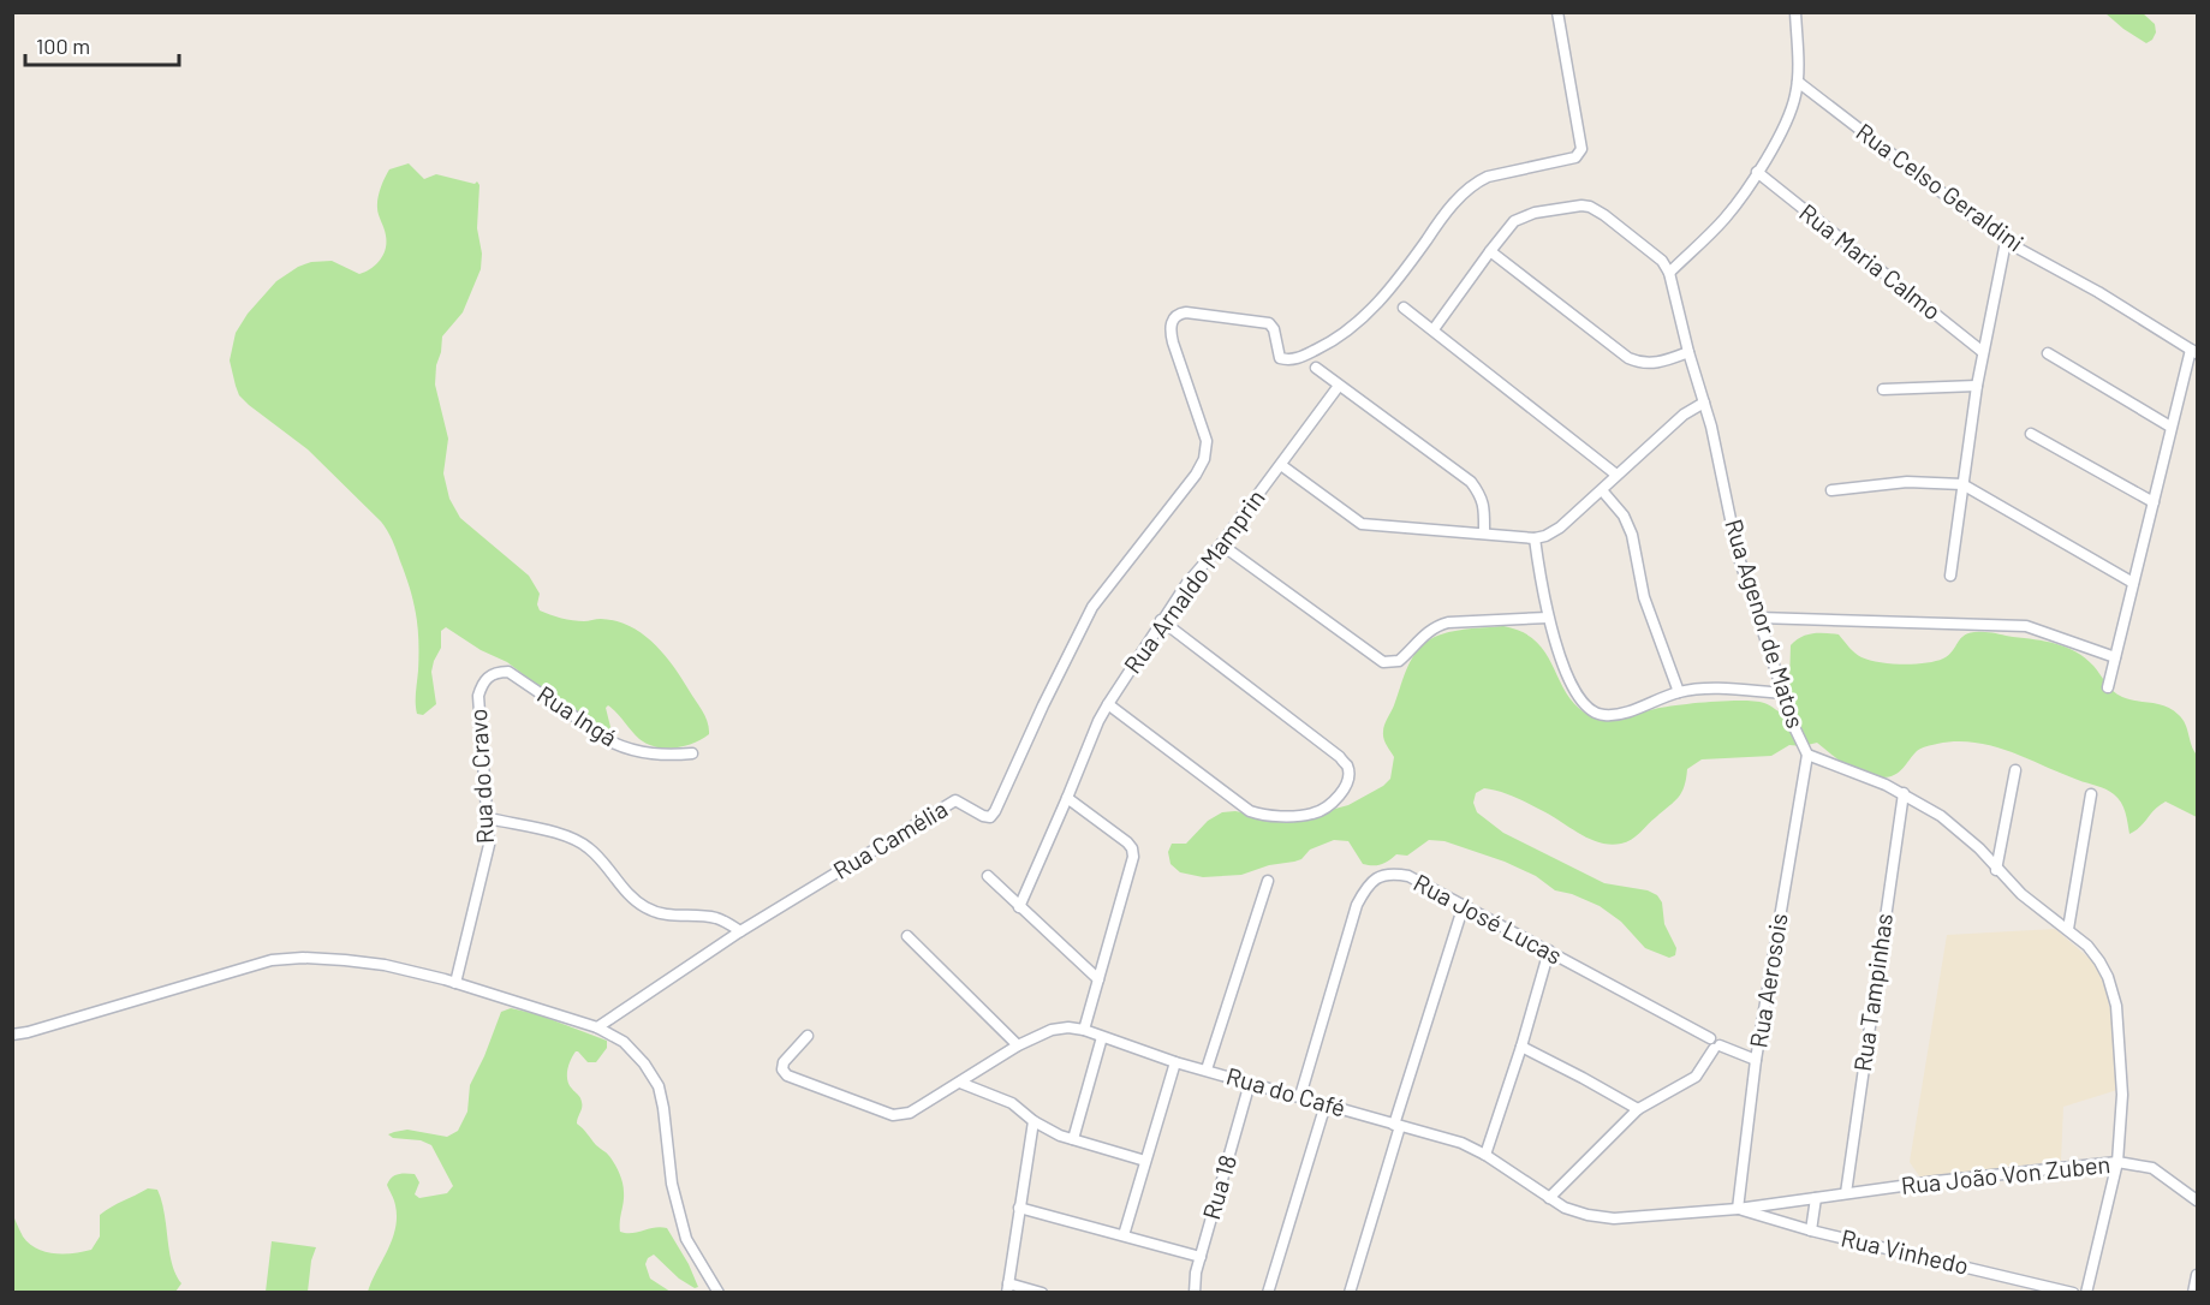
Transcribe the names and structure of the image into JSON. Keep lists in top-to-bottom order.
{
  "streets": {
    "street": [
      "Rua Celso Geraldini",
      "Rua Maria Calmo",
      "Rua Arnaldo Mamprin",
      "Rua Agenor de Matos",
      "Rua Ingá",
      "Rua do Cravo",
      "Rua Camélia",
      "Rua José Lucas",
      "Rua Aerosois",
      "Rua Tampinhas",
      "Rua do Café",
      "Rua João Von Zuben",
      "Rua 18",
      "Rua Vinhedo"
    ]
  },
  "crossings": [
    ["Rua Agenor de Matos", "Rua Aerosois"],
    ["Rua Agenor de Matos", "Rua Tampinhas"],
    ["Rua Agenor de Matos", "Rua João Von Zuben"],
    ["Rua Ingá", "Rua do Cravo"],
    ["Rua José Lucas", "Rua Aerosois"],
    ["Rua José Lucas", "Rua do Café"],
    ["Rua Aerosois", "Rua do Café"],
    ["Rua Aerosois", "Rua Vinhedo"],
    ["Rua Tampinhas", "Rua do Café"],
    ["Rua Tampinhas", "Rua João Von Zuben"],
    ["Rua do Café", "Rua João Von Zuben"],
    ["Rua do Café", "Rua 18"],
    ["Rua do Café", "Rua Vinhedo"]
  ],
  "scale_bar": "100 m"
}
